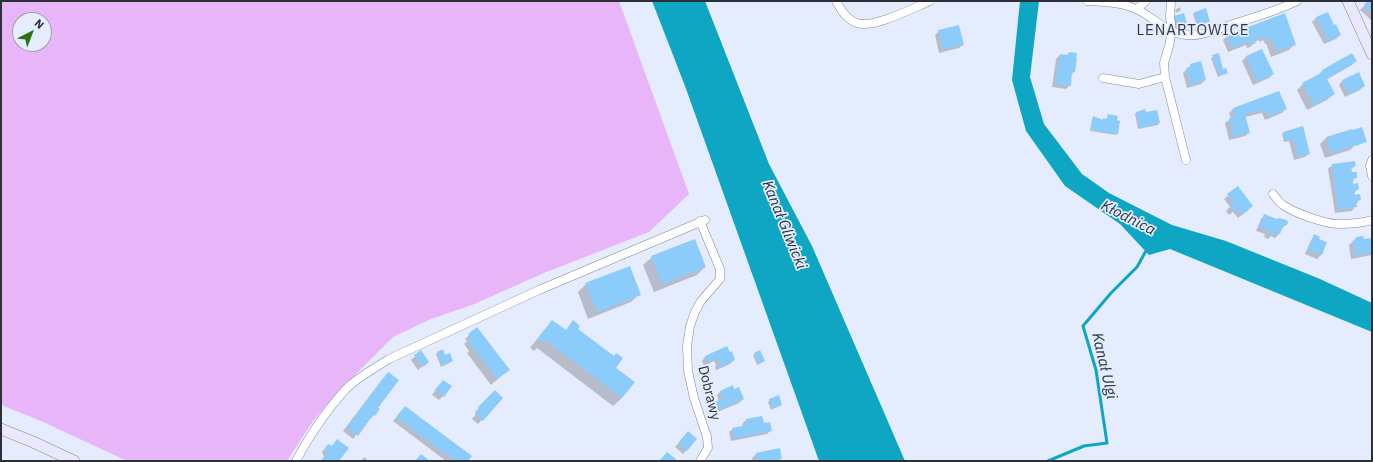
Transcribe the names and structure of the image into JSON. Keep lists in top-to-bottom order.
{
  "streets": {
    "street": ["Dobrawy"]
  },
  "districts": ["LENARTOWICE"],
  "water": ["Kłodnica", "Kanał Gliwicki", "Kanał Ulgi"],
  "north": "top right"
}
